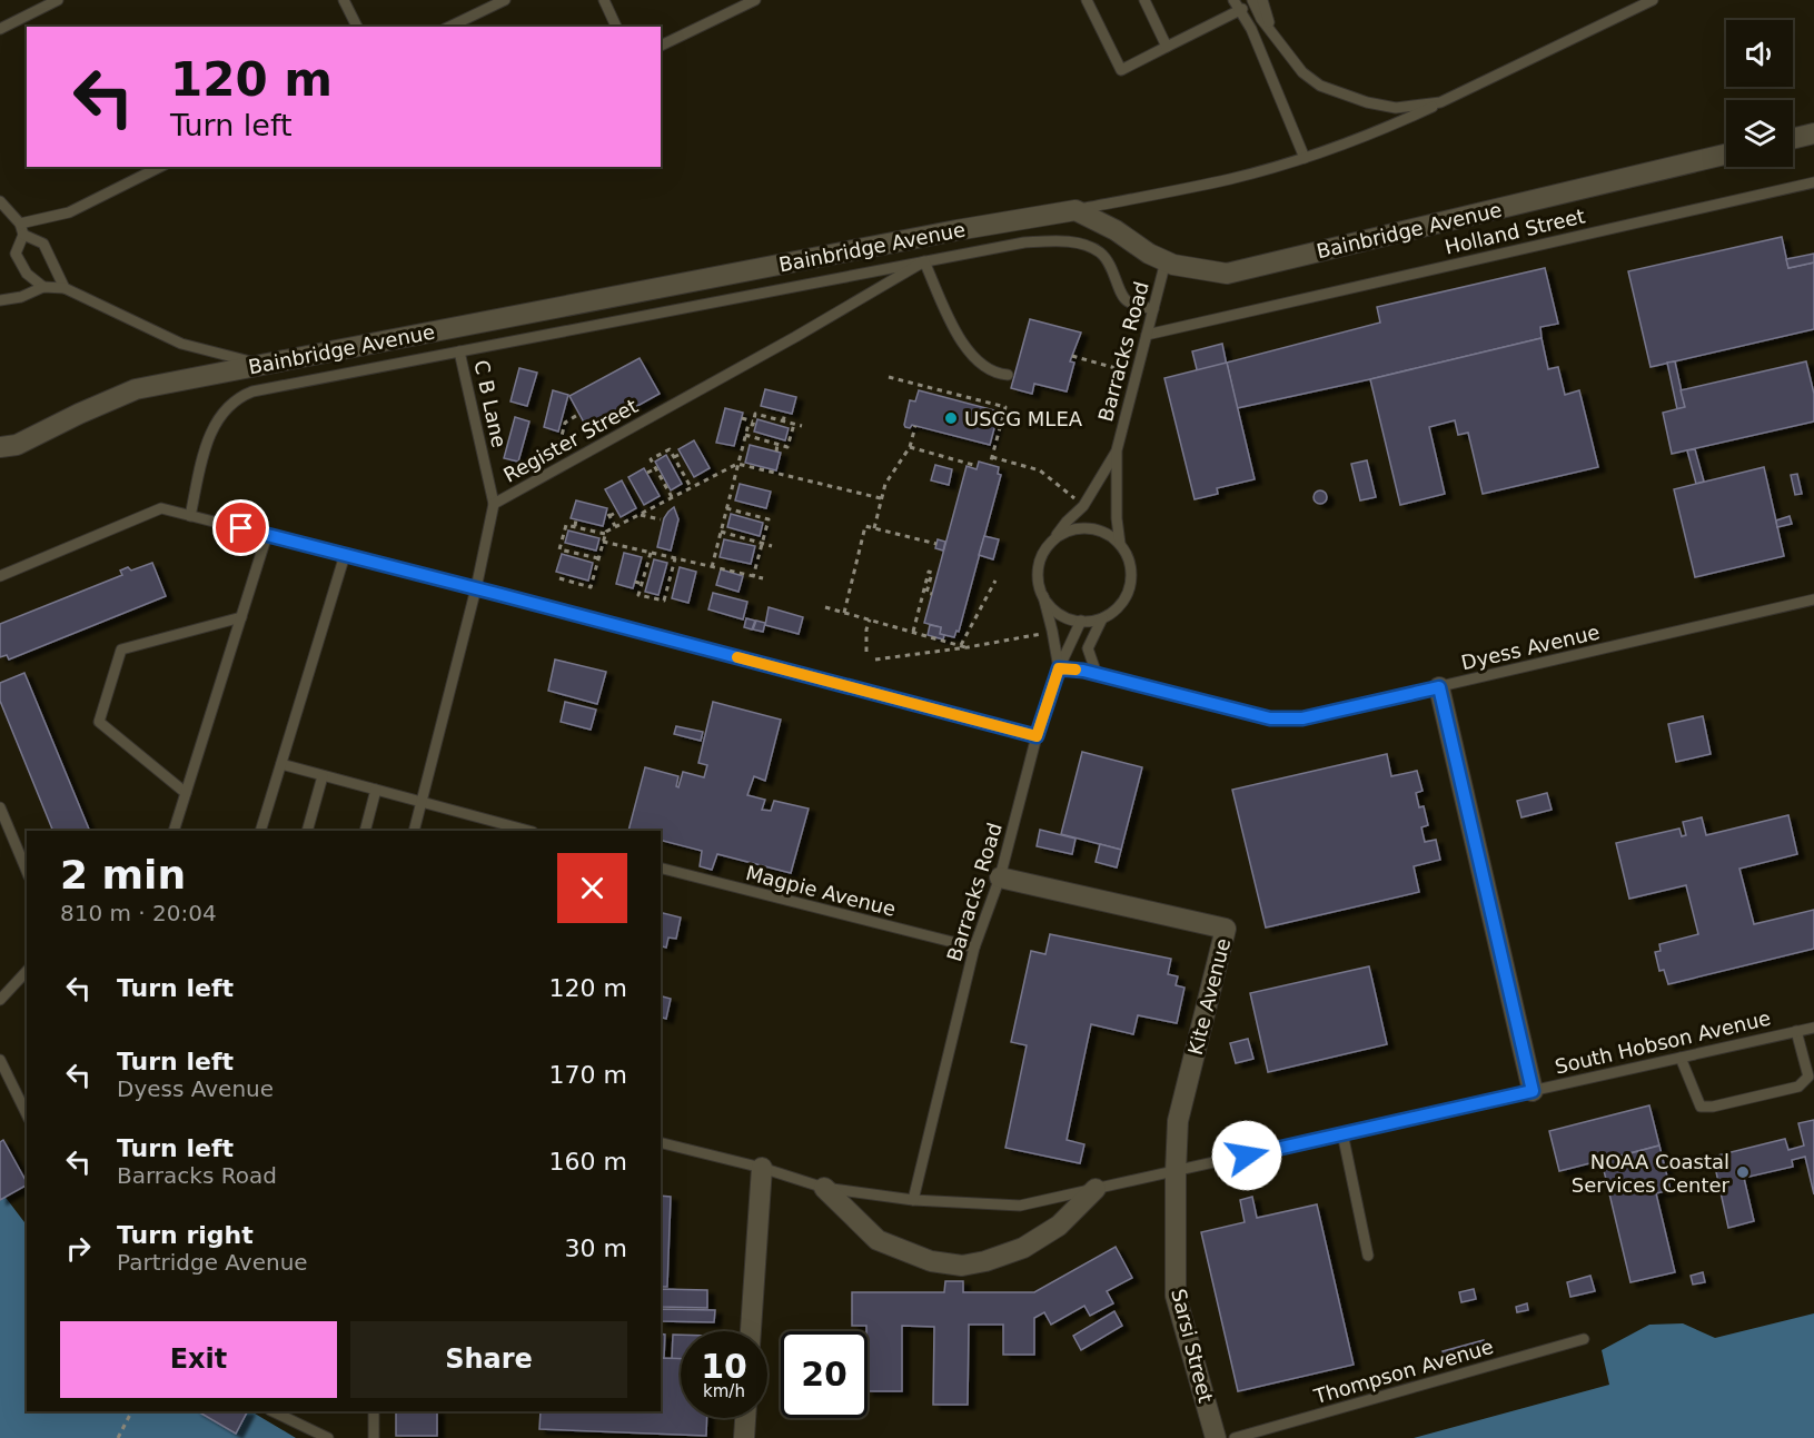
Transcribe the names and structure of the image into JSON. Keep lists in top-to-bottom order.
{
  "streets": {
    "street": ["Bainbridge Avenue", "Kite Avenue", "Sarsi Street"],
    "lane": [
      "Holland Street",
      "Barracks Road",
      "C B Lane",
      "Register Street",
      "Dyess Avenue",
      "Magpie Avenue",
      "South Hobson Avenue",
      "Thompson Avenue"
    ]
  },
  "crossings": [
    ["Bainbridge Avenue", "Barracks Road"],
    ["Holland Street", "Barracks Road"],
    ["Barracks Road", "Dyess Avenue"],
    ["Barracks Road", "Magpie Avenue"],
    ["Barracks Road", "Kite Avenue"],
    ["Barracks Road", "South Hobson Avenue"],
    ["C B Lane", "Register Street"],
    ["Kite Avenue", "South Hobson Avenue"],
    ["Kite Avenue", "Sarsi Street"],
    ["South Hobson Avenue", "Sarsi Street"]
  ],
  "places": ["USCG MLEA", "NOAA Coastal Services Center"],
  "page": {
    "turn": ["120 m", "Turn left"],
    "heading": ["2 min", "810 m · 20:04"],
    "list": [
      {
        "name": "Turn left",
        "value": "120 m"
      },
      {
        "name": "Turn left",
        "note": "Dyess Avenue",
        "value": "170 m"
      },
      {
        "name": "Turn left",
        "note": "Barracks Road",
        "value": "160 m"
      },
      {
        "name": "Turn right",
        "note": "Partridge Avenue",
        "value": "30 m"
      }
    ],
    "buttons": ["Exit", "Share"],
    "speed": "10 km/h",
    "limit": "20"
  }
}
